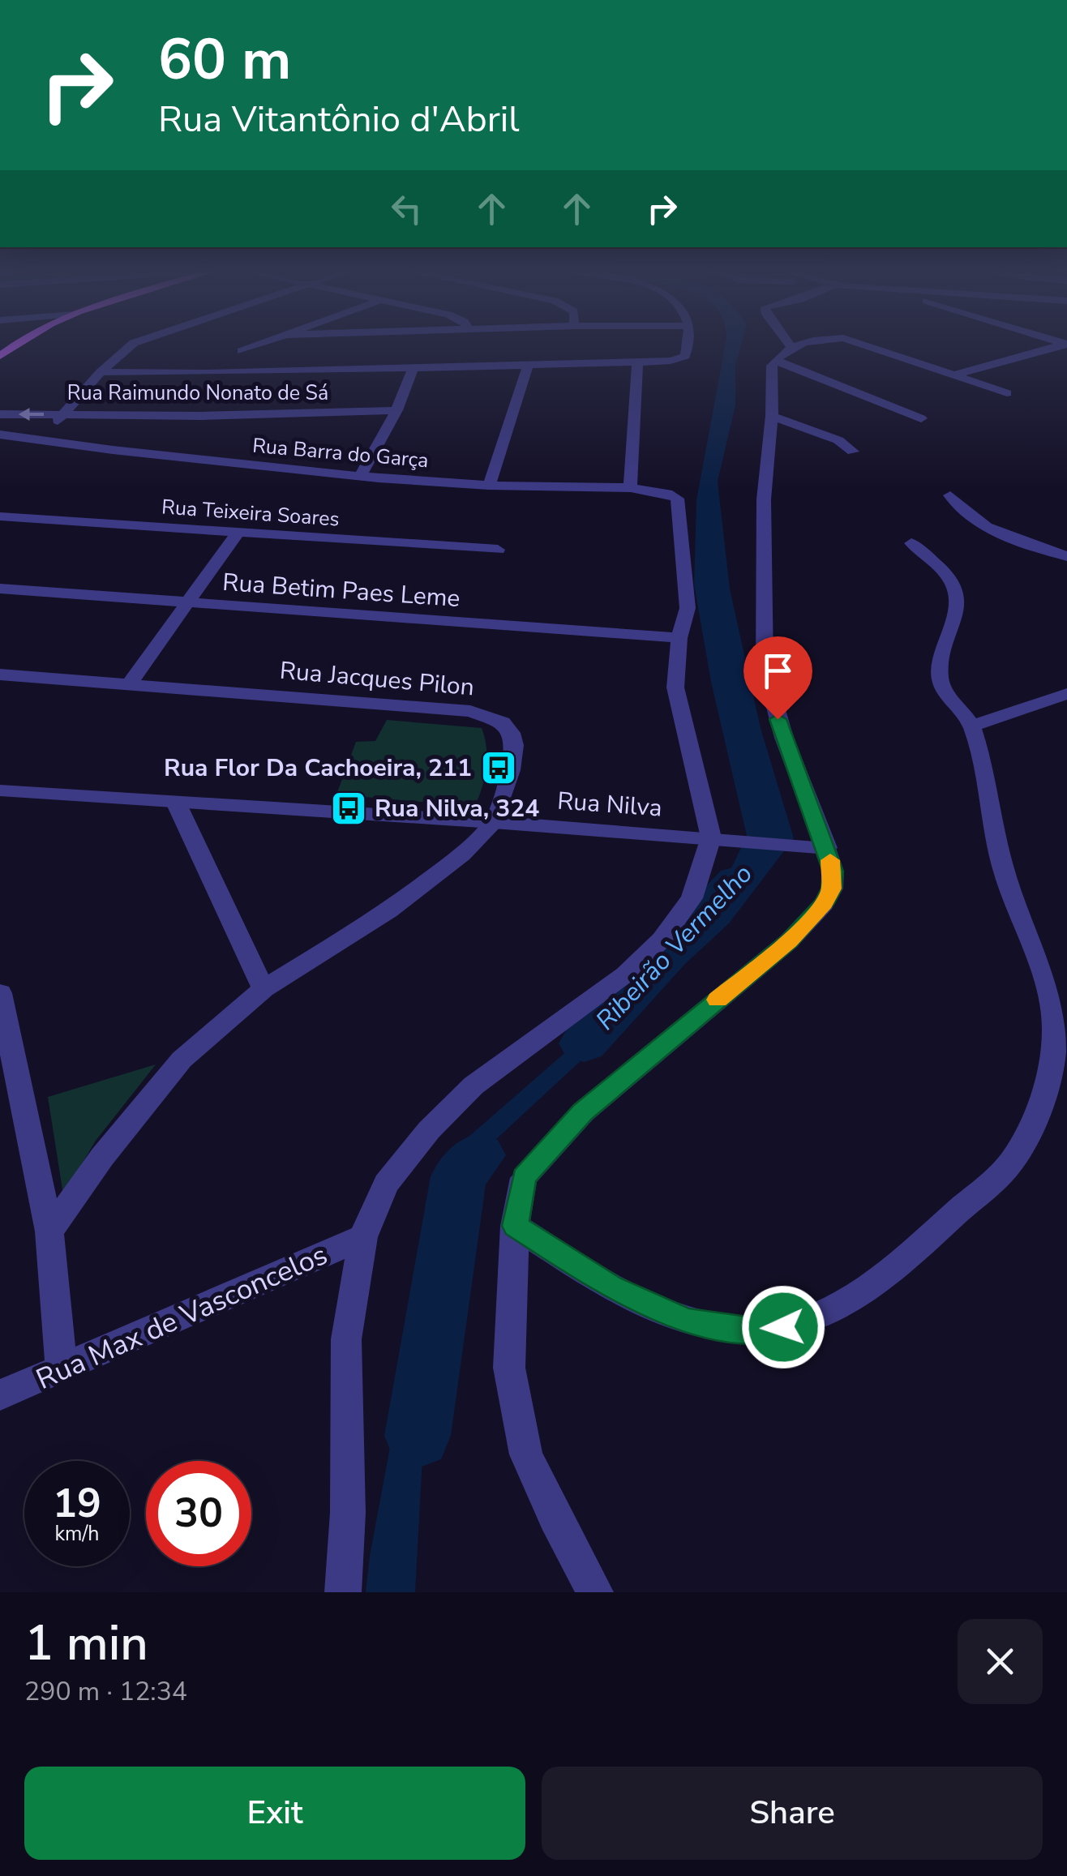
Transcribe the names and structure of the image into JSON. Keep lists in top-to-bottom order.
{
  "streets": {
    "street": [
      "Rua Raimundo Nonato de Sá",
      "Rua Barra do Garça",
      "Rua Teixeira Soares",
      "Rua Betim Paes Leme",
      "Rua Jacques Pilon",
      "Rua Nilva",
      "Rua Max de Vasconcelos"
    ]
  },
  "crossings": [
    ["Rua Barra do Garça", "Rua Betim Paes Leme"],
    ["Rua Jacques Pilon", "Rua Nilva"]
  ],
  "water": ["Ribeirão Vermelho"],
  "places": {
    "bus stop": ["Rua Flor Da Cachoeira, 211", "Rua Nilva, 324"]
  },
  "page": {
    "turn": ["60 m", "Rua Vitantônio d'Abril"],
    "speed": "19 km/h",
    "limit": "30",
    "heading": ["1 min", "290 m · 12:34"],
    "buttons": ["Exit", "Share"]
  }
}
